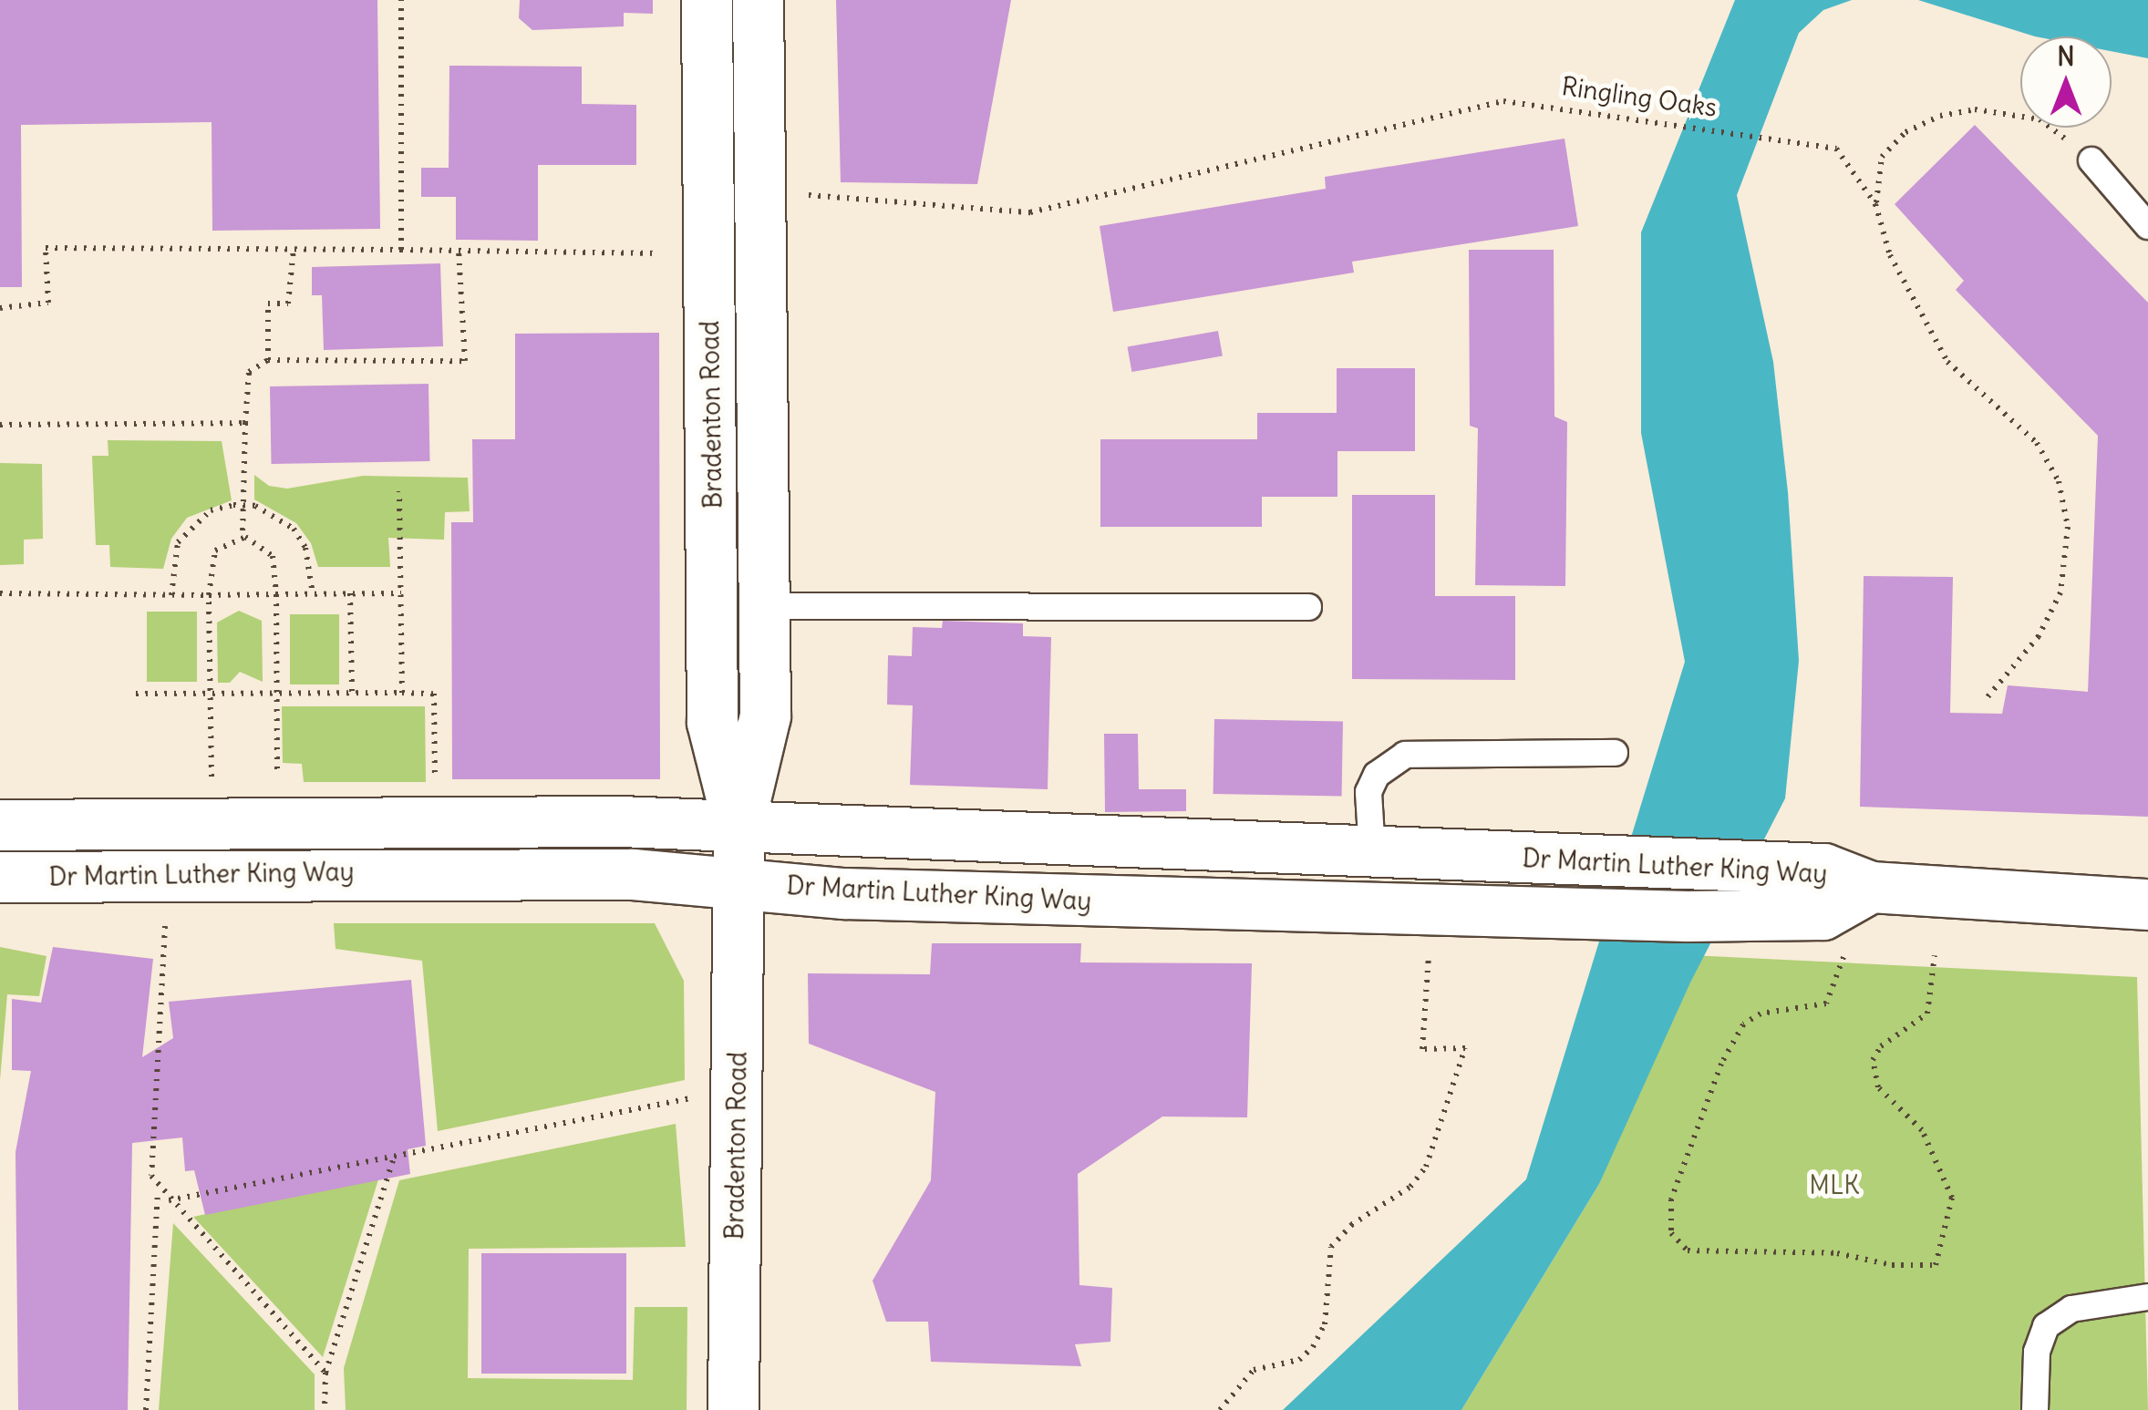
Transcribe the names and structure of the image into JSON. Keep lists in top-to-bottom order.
{
  "streets": {
    "street": ["Bradenton Road", "Dr Martin Luther King Way"],
    "path": ["Ringling Oaks"]
  },
  "crossings": [
    ["Bradenton Road", "Dr Martin Luther King Way"]
  ],
  "parks": ["MLK"],
  "north": "top"
}
